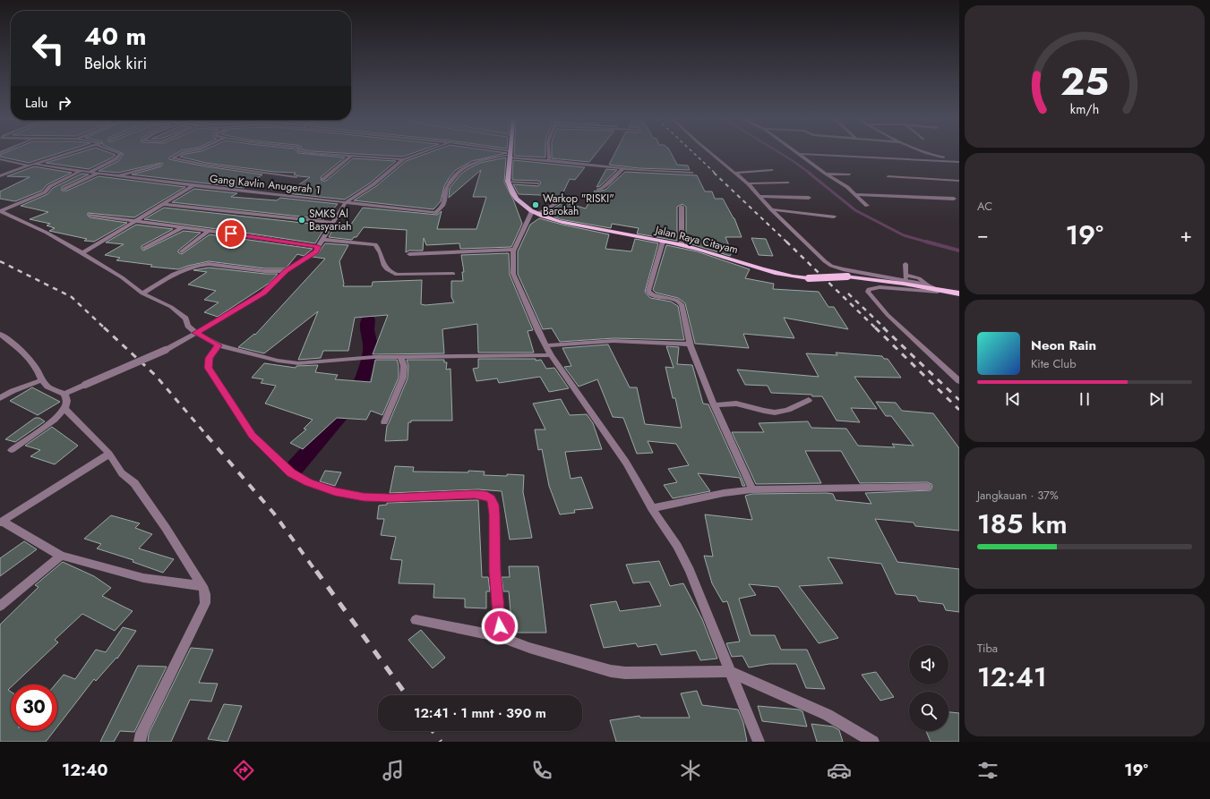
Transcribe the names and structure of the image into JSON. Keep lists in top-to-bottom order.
{
  "streets": {
    "main road": ["Jalan Raya Citayam"],
    "street": ["Gang Kavlin Anugerah 1"]
  },
  "crossings": [
    ["Gang Kavlin Anugerah 1", "Jalan Raya Citayam"]
  ],
  "places": ["Warkop \"RISKI\" Barokah", "SMKS Al Basyariah"],
  "page": {
    "turn": ["40 m", "Belok kiri"],
    "then": "Lalu",
    "tile": [
      "AC",
      ["Jangkauan · 37%", "185 km"],
      ["Tiba", "12:41"]
    ],
    "heat": ["−", "19°", "+"],
    "song": ["Neon Rain", "Kite Club"],
    "limit": "30",
    "trip": "12:41 · 1 mnt · 390 m",
    "tabs": ["12:40", "19°"],
    "gauge": ["25", "km/h"]
  }
}
